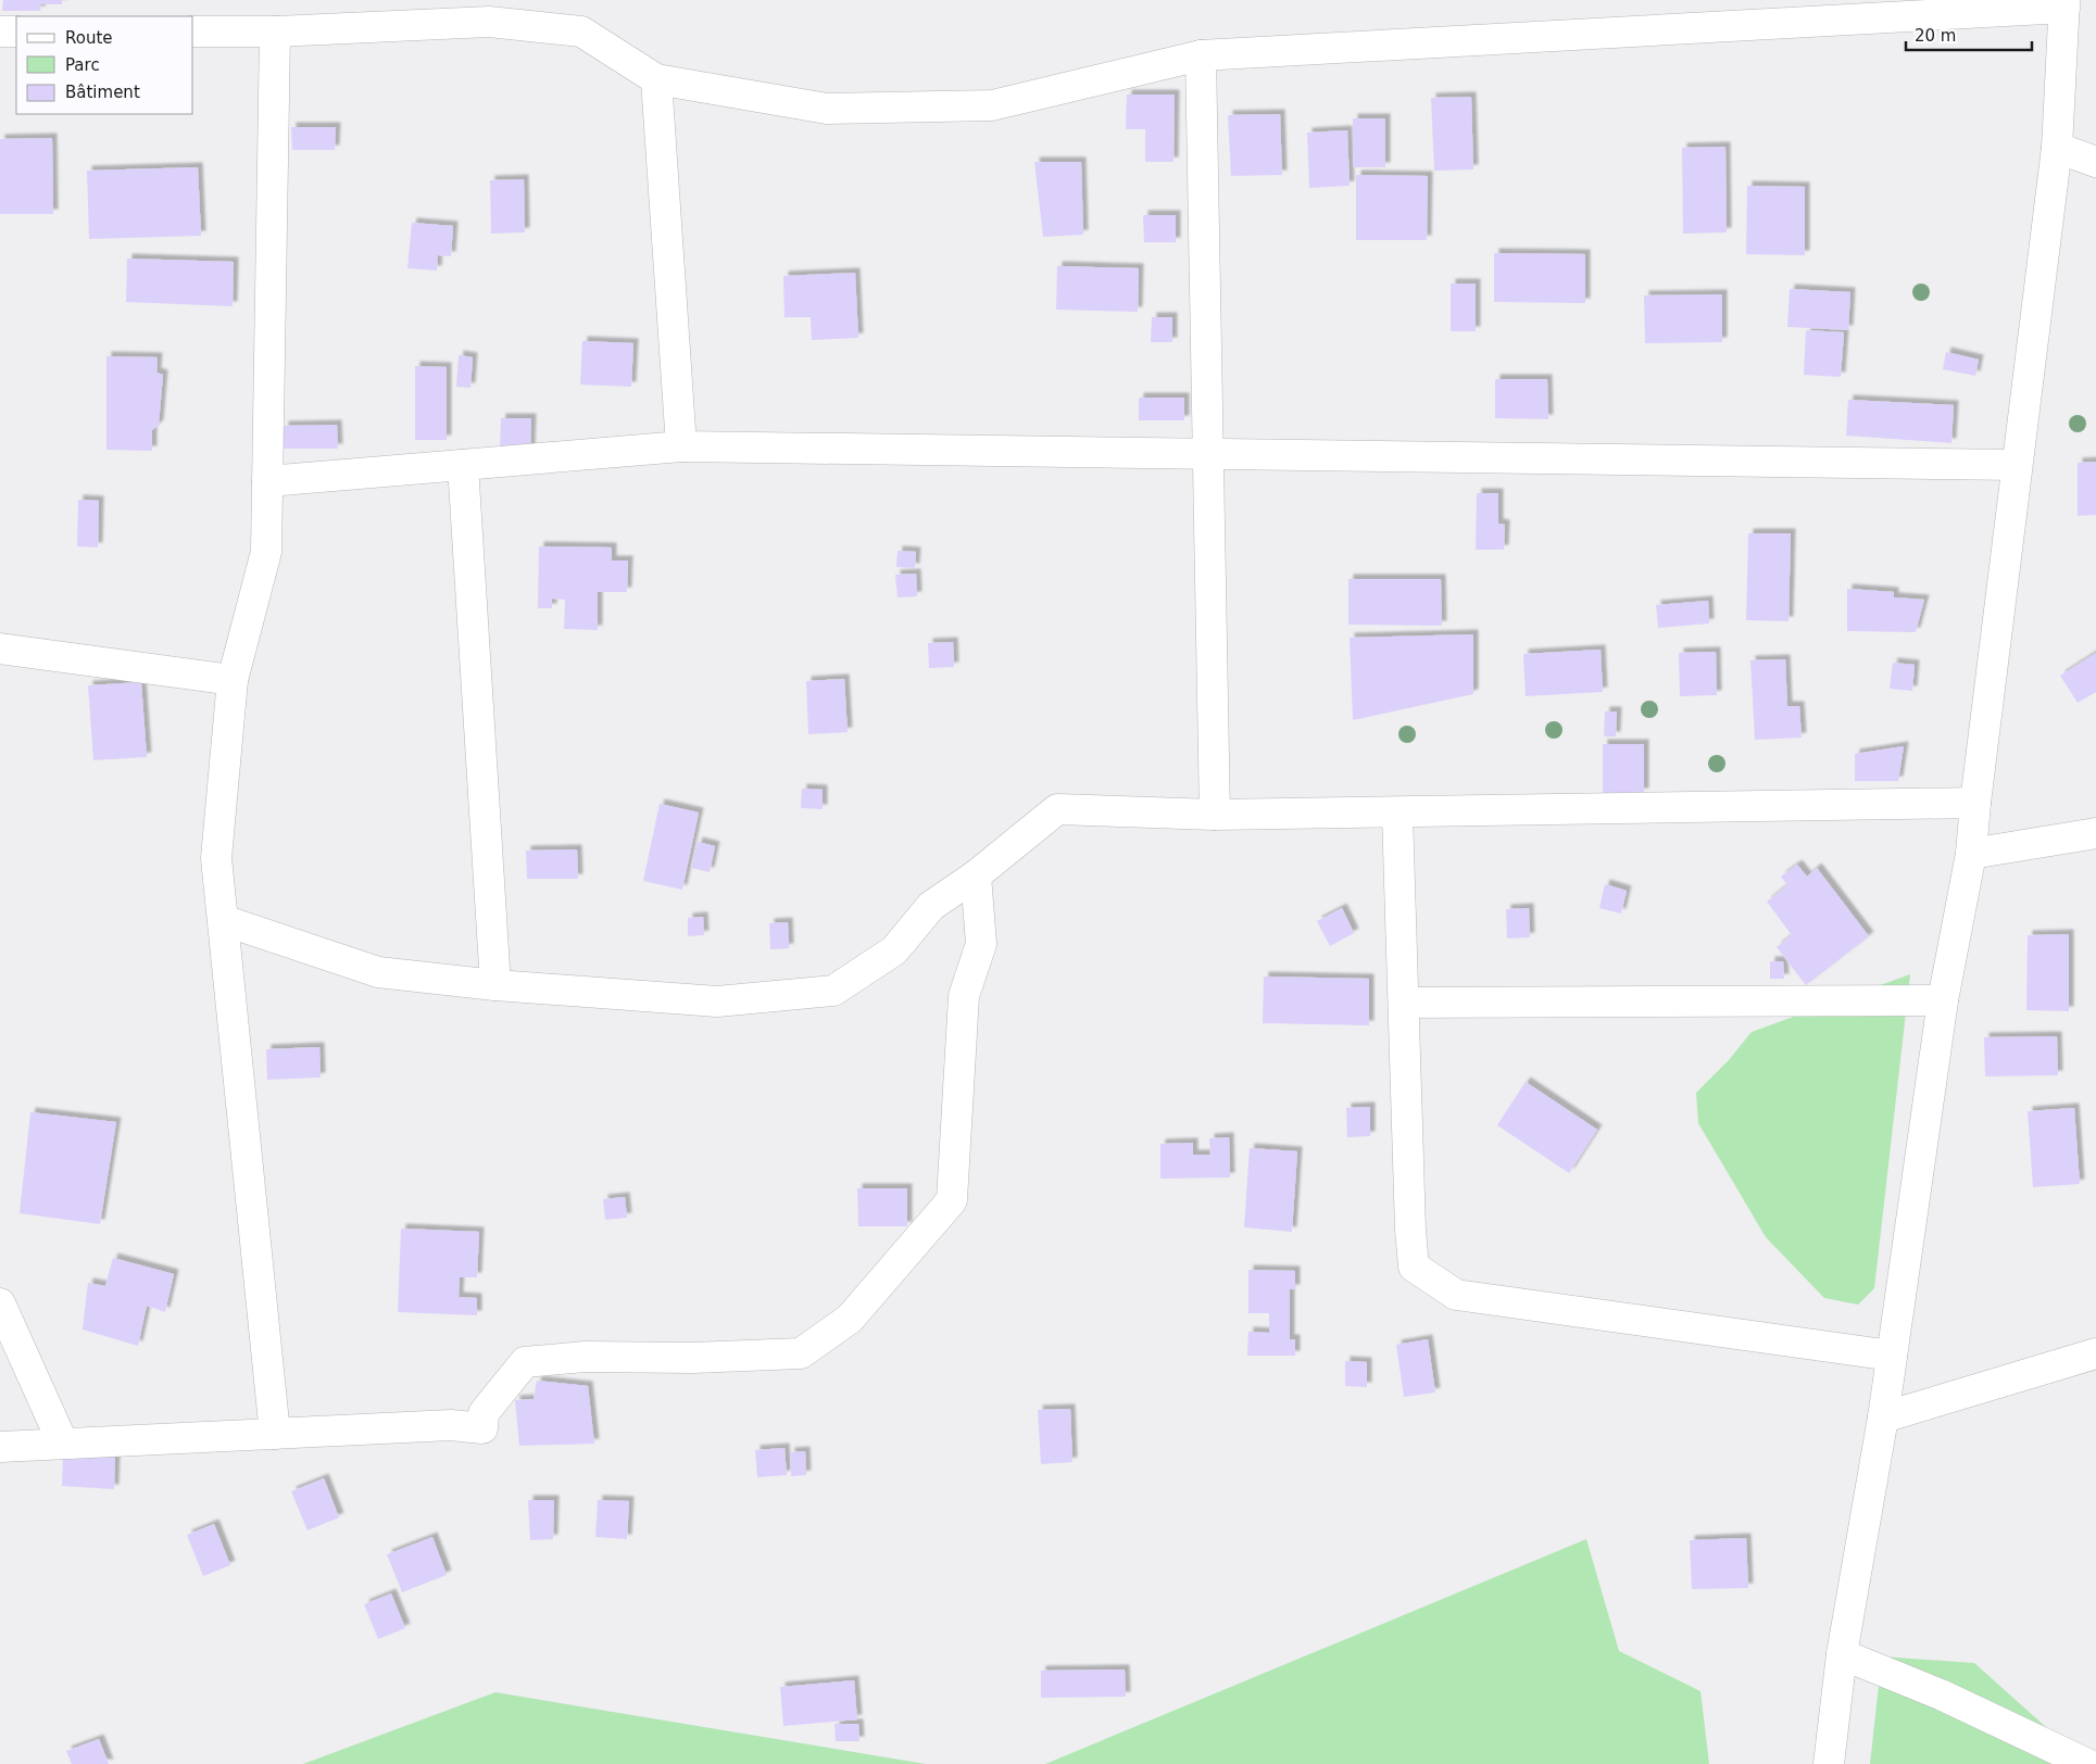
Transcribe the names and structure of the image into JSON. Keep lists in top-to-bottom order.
{
  "legend": ["Route", "Parc", "Bâtiment"],
  "scale_bar": "20 m"
}
